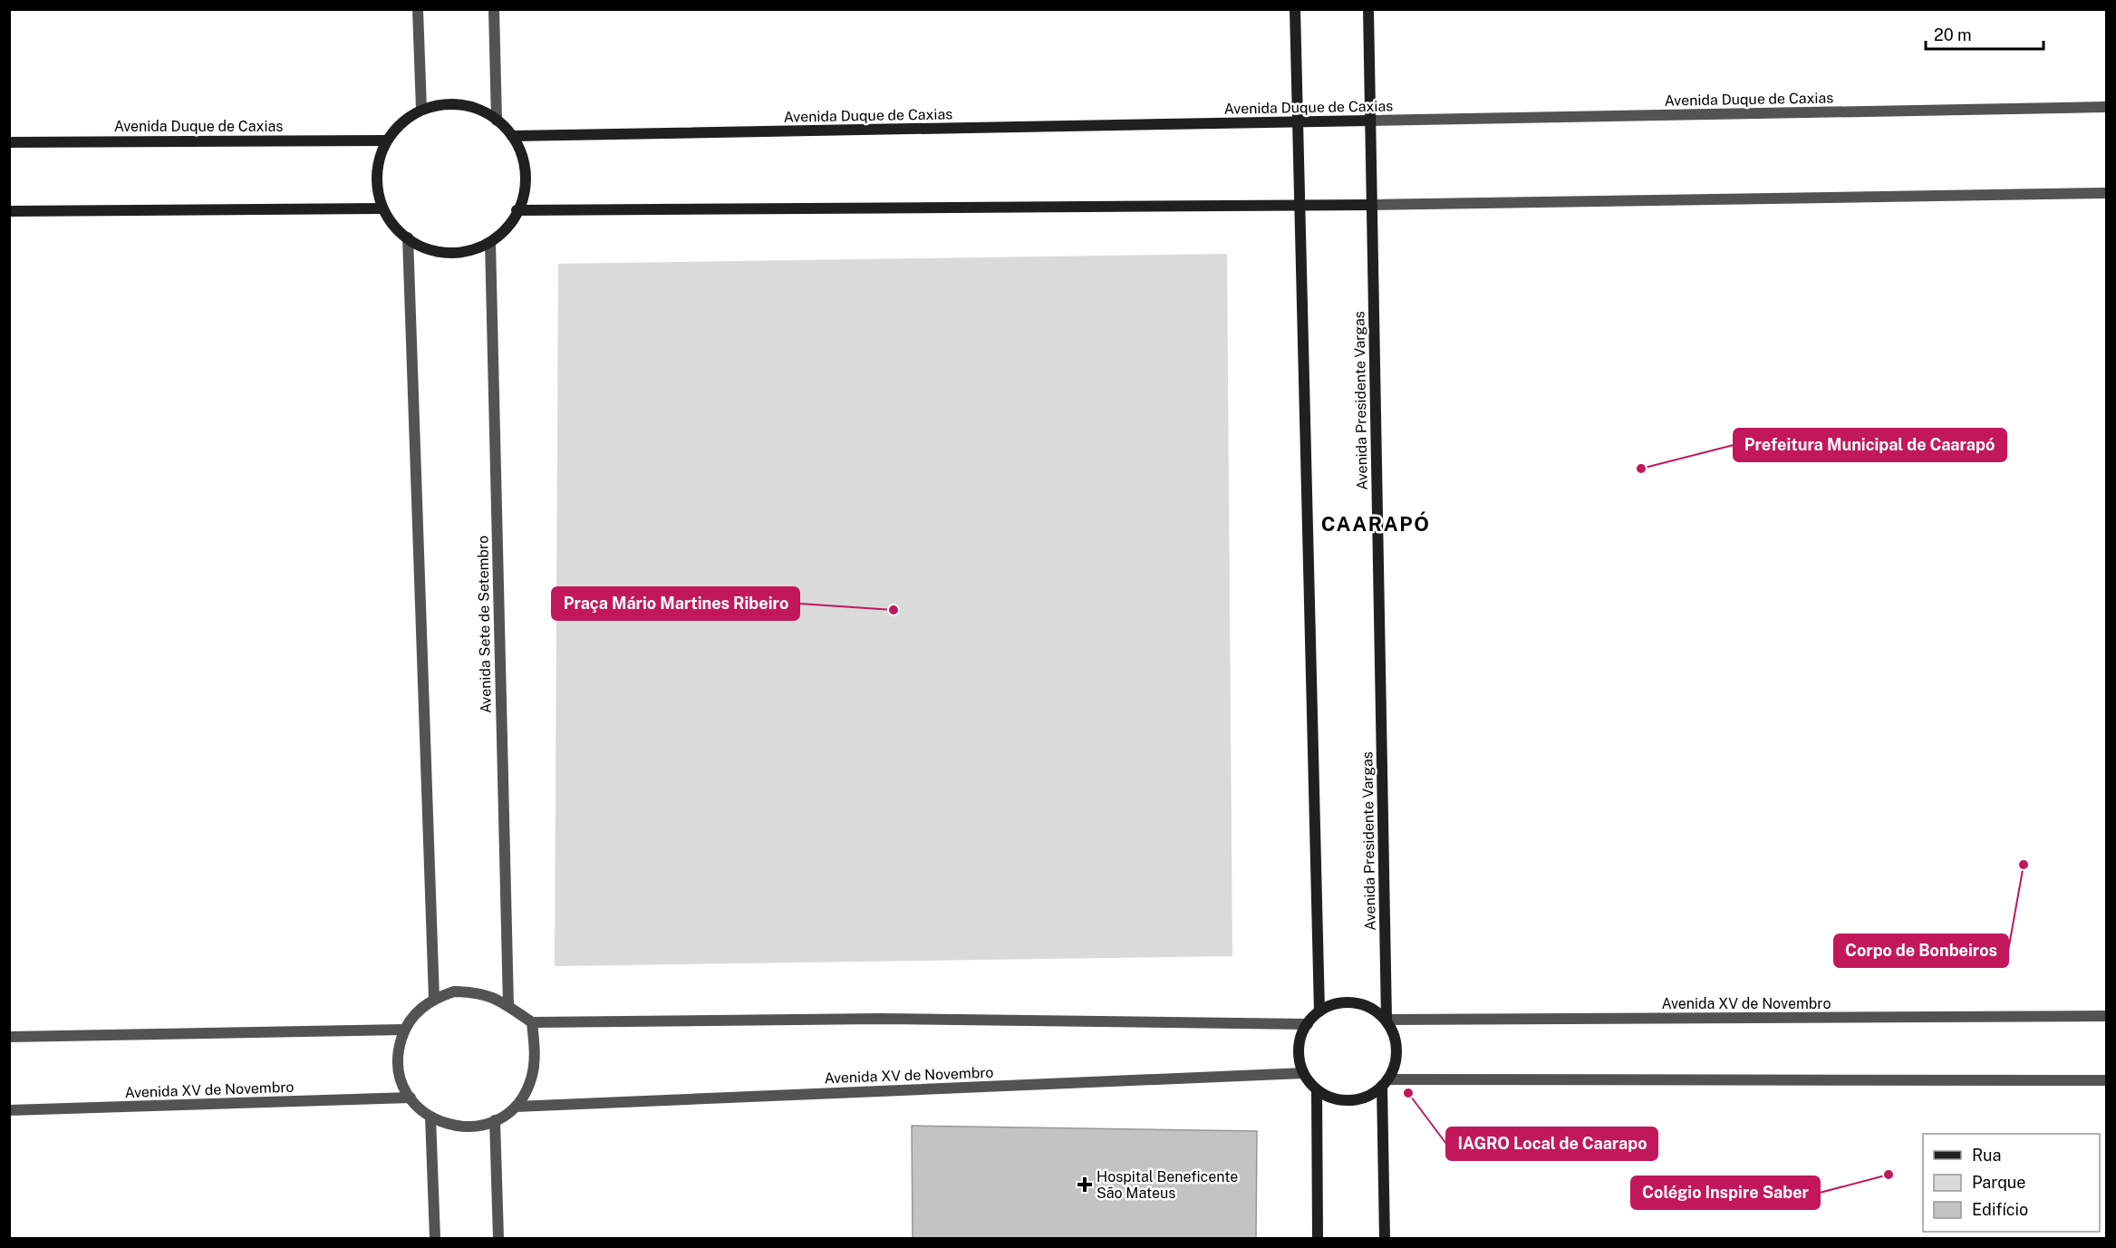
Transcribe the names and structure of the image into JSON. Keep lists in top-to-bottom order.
{
  "streets": {
    "street": [
      "Avenida Duque de Caxias",
      "Avenida Presidente Vargas",
      "Avenida Sete de Setembro",
      "Avenida XV de Novembro"
    ]
  },
  "crossings": [
    ["Avenida Duque de Caxias", "Avenida Presidente Vargas"],
    ["Avenida Duque de Caxias", "Avenida Sete de Setembro"],
    ["Avenida Presidente Vargas", "Avenida XV de Novembro"],
    ["Avenida Sete de Setembro", "Avenida XV de Novembro"]
  ],
  "districts": ["CAARAPÓ"],
  "places": {
    "other": [
      "Prefeitura Municipal de Caarapó",
      "Praça Mário Martines Ribeiro",
      "Corpo de Bonbeiros",
      "IAGRO Local de Caarapo",
      "Colégio Inspire Saber"
    ],
    "health": ["Hospital Beneficente São Mateus"]
  },
  "legend": ["Rua", "Parque", "Edifício"],
  "scale_bar": "20 m"
}
